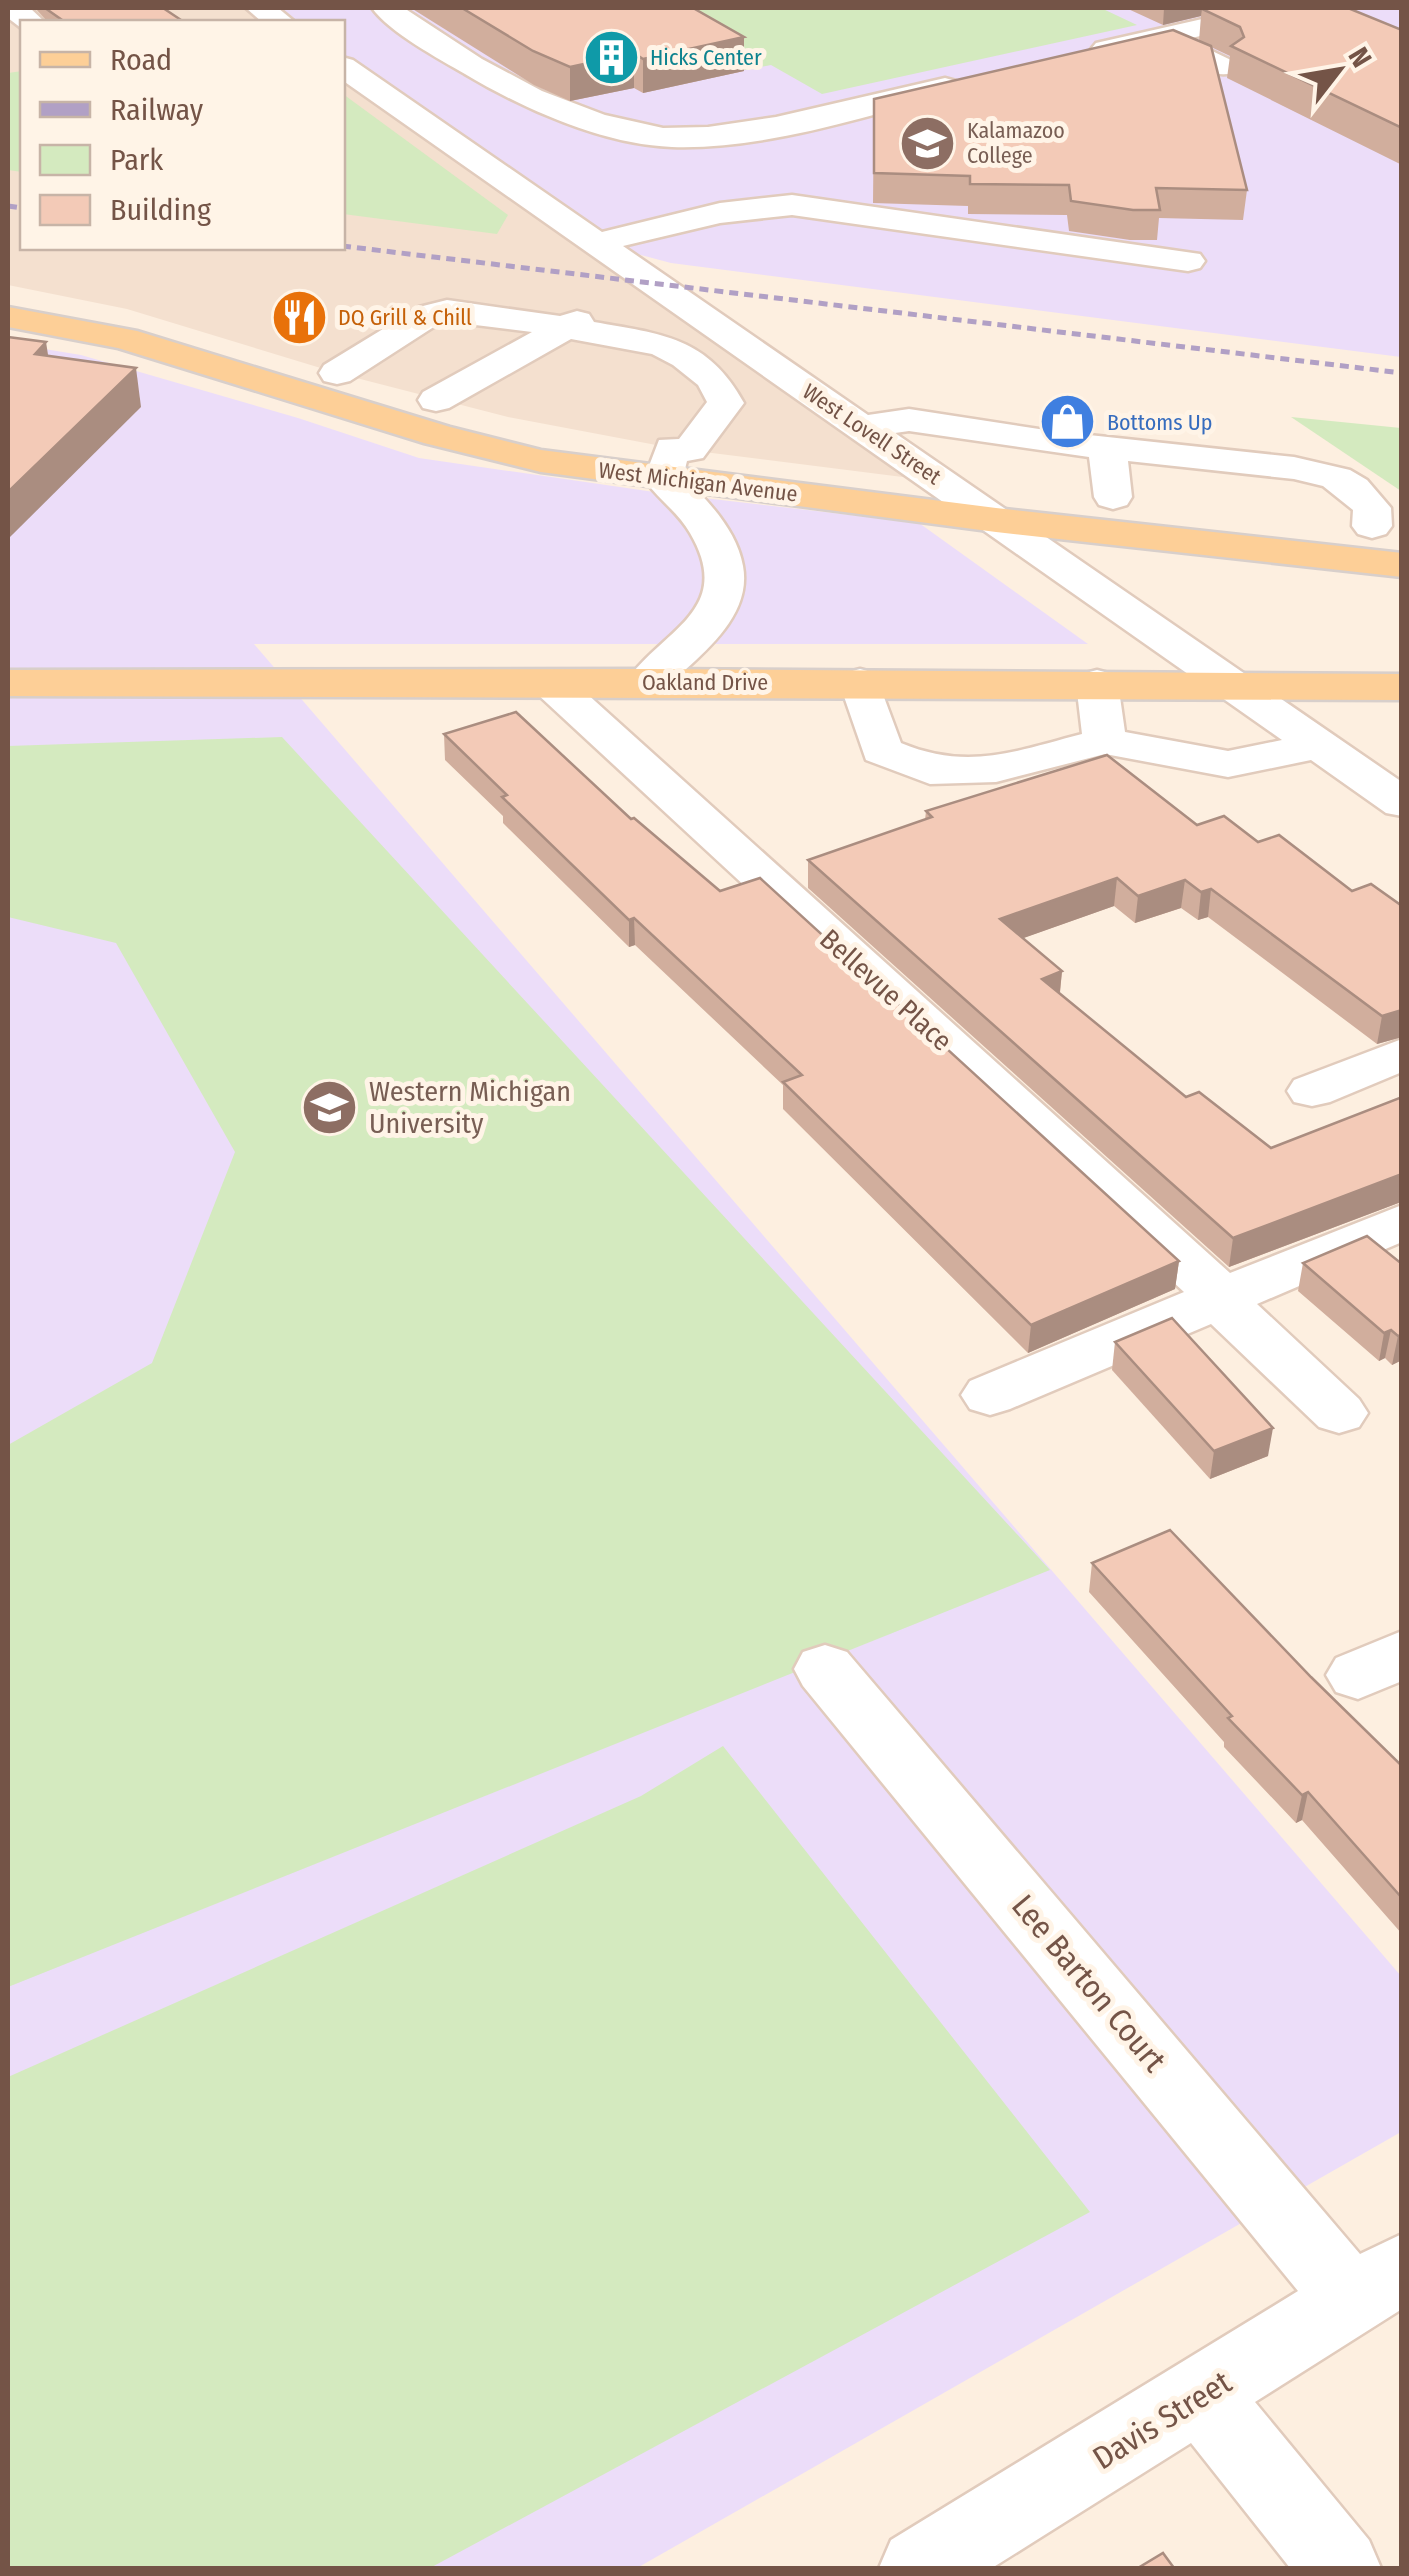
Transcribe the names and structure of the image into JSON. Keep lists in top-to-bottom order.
{
  "streets": {
    "main road": ["West Michigan Avenue", "Oakland Drive"],
    "street": [
      "West Lovell Street",
      "Bellevue Place",
      "Lee Barton Court",
      "Davis Street"
    ]
  },
  "crossings": [
    ["West Lovell Street", "West Michigan Avenue"],
    ["West Lovell Street", "Oakland Drive"],
    ["Oakland Drive", "Bellevue Place"],
    ["Lee Barton Court", "Davis Street"]
  ],
  "places": {
    "building": ["Hicks Center"],
    "school or university": ["Kalamazoo College", "Western Michigan University"],
    "restaurant": ["DQ Grill & Chill"],
    "shop": ["Bottoms Up"]
  },
  "legend": [
    "Road",
    "Railway",
    "Park",
    "Building"
  ],
  "north": "top right"
}
